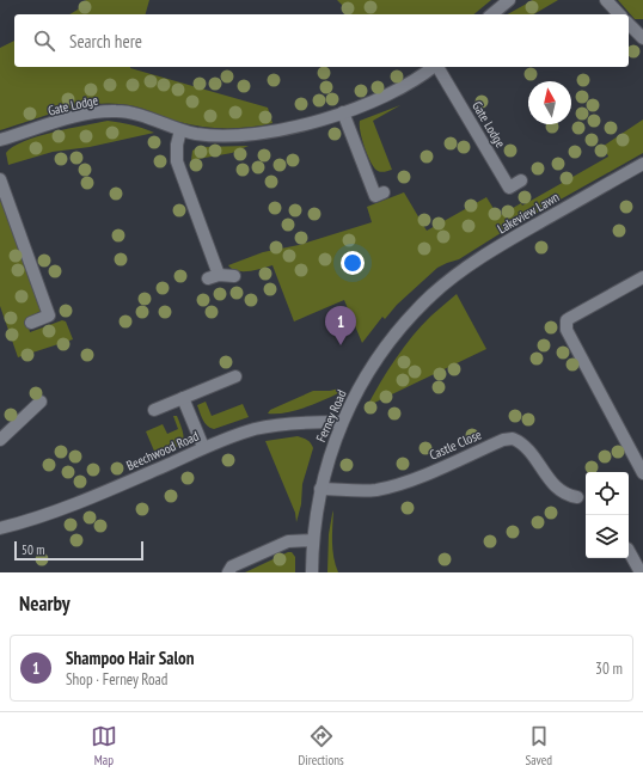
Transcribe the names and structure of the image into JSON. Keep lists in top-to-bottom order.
{
  "streets": {
    "street": [
      "Gate Lodge",
      "Lakeview Lawn",
      "Ferney Road",
      "Castle Close",
      "Beechwood Road"
    ]
  },
  "crossings": [
    ["Lakeview Lawn", "Ferney Road"],
    ["Ferney Road", "Castle Close"],
    ["Ferney Road", "Beechwood Road"]
  ],
  "scale_bar": "50 m",
  "north": "top",
  "page": {
    "search": "Search here",
    "pins": "1",
    "scale": "50 m",
    "heading": "Nearby",
    "list": [
      {
        "mark": "1",
        "name": "Shampoo Hair Salon",
        "note": "Shop · Ferney Road",
        "value": "30 m"
      }
    ],
    "nav": ["Map", "Directions", "Saved"]
  }
}
